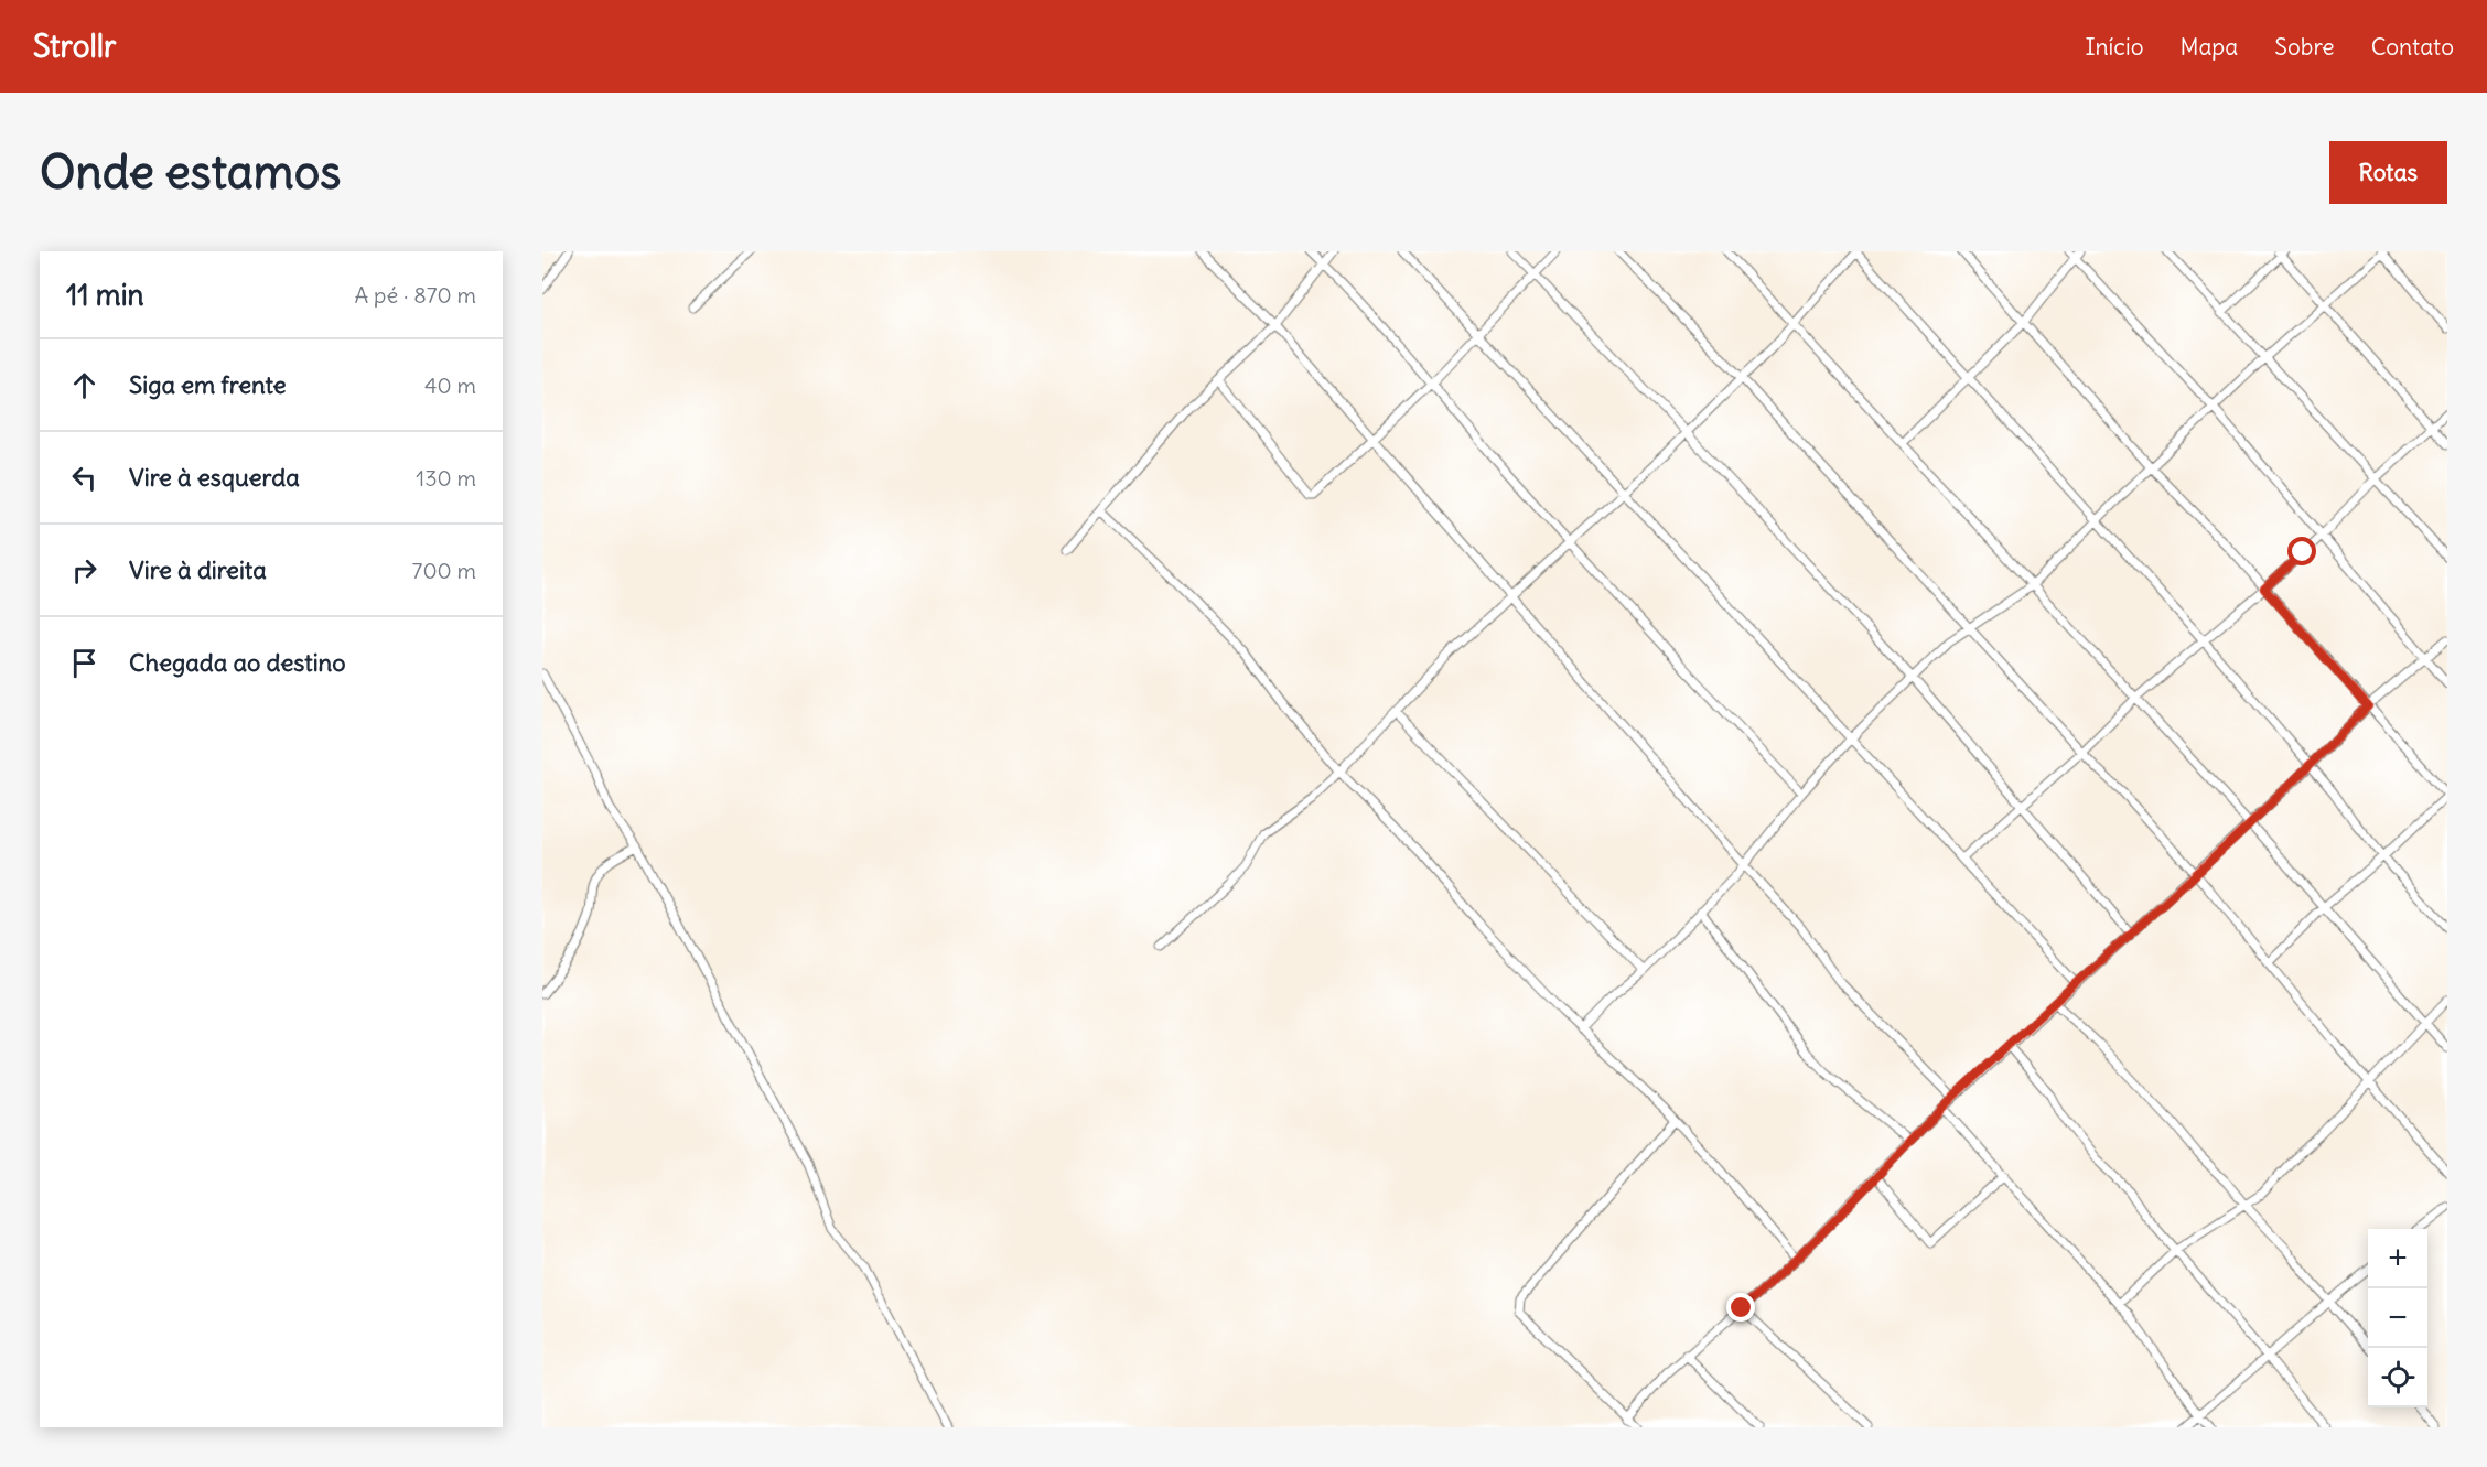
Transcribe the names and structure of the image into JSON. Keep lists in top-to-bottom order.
{
  "page": {
    "header": "Strollr",
    "nav": [
      "Início",
      "Mapa",
      "Sobre",
      "Contato"
    ],
    "buttons": "Rotas",
    "title": "Onde estamos",
    "heading": ["11 min", "A pé · 870 m"],
    "list": [
      ["Siga em frente", "40 m"],
      ["Vire à esquerda", "130 m"],
      ["Vire à direita", "700 m"],
      "Chegada ao destino"
    ],
    "map_buttons": ["+", "−"]
  }
}
